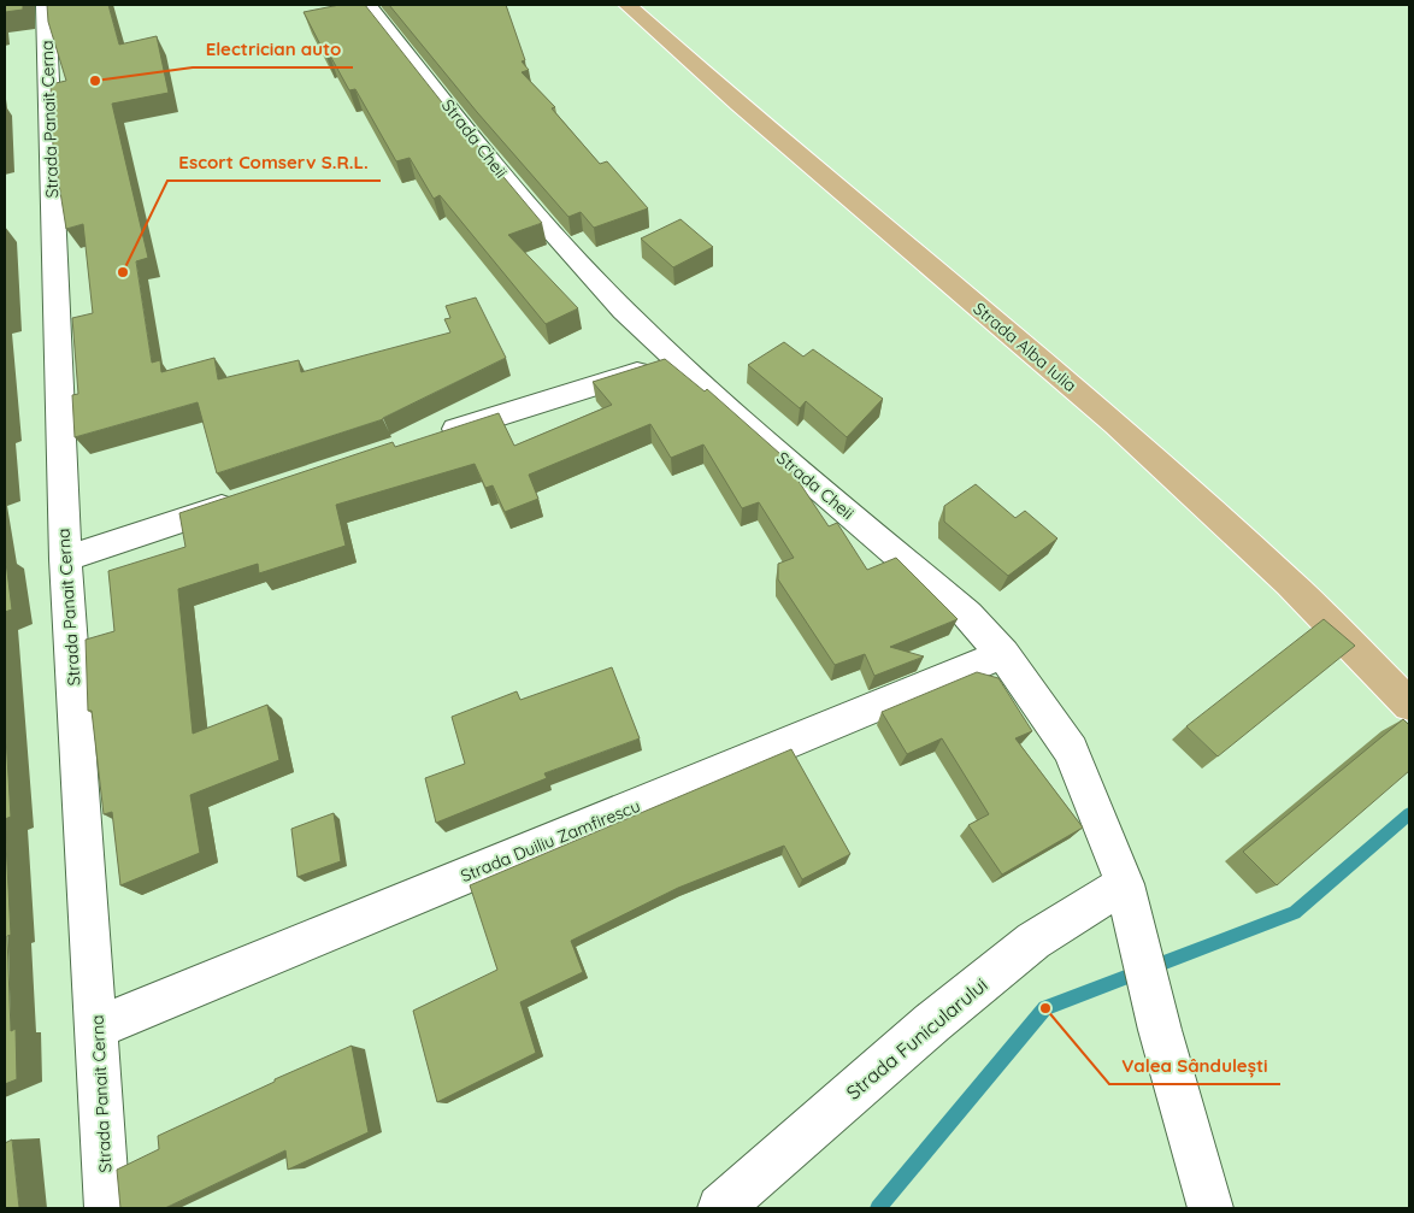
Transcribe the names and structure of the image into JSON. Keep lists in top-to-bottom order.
{
  "streets": {
    "main road": ["Strada Alba Iulia"],
    "street": [
      "Strada Panait Cerna",
      "Strada Cheii",
      "Strada Duiliu Zamfirescu",
      "Strada Funicularului"
    ]
  },
  "crossings": [
    ["Strada Panait Cerna", "Strada Duiliu Zamfirescu"],
    ["Strada Cheii", "Strada Duiliu Zamfirescu"],
    ["Strada Cheii", "Strada Funicularului"]
  ],
  "places": ["Electrician auto", "Escort Comserv S.R.L.", "Valea Sândulești"]
}
